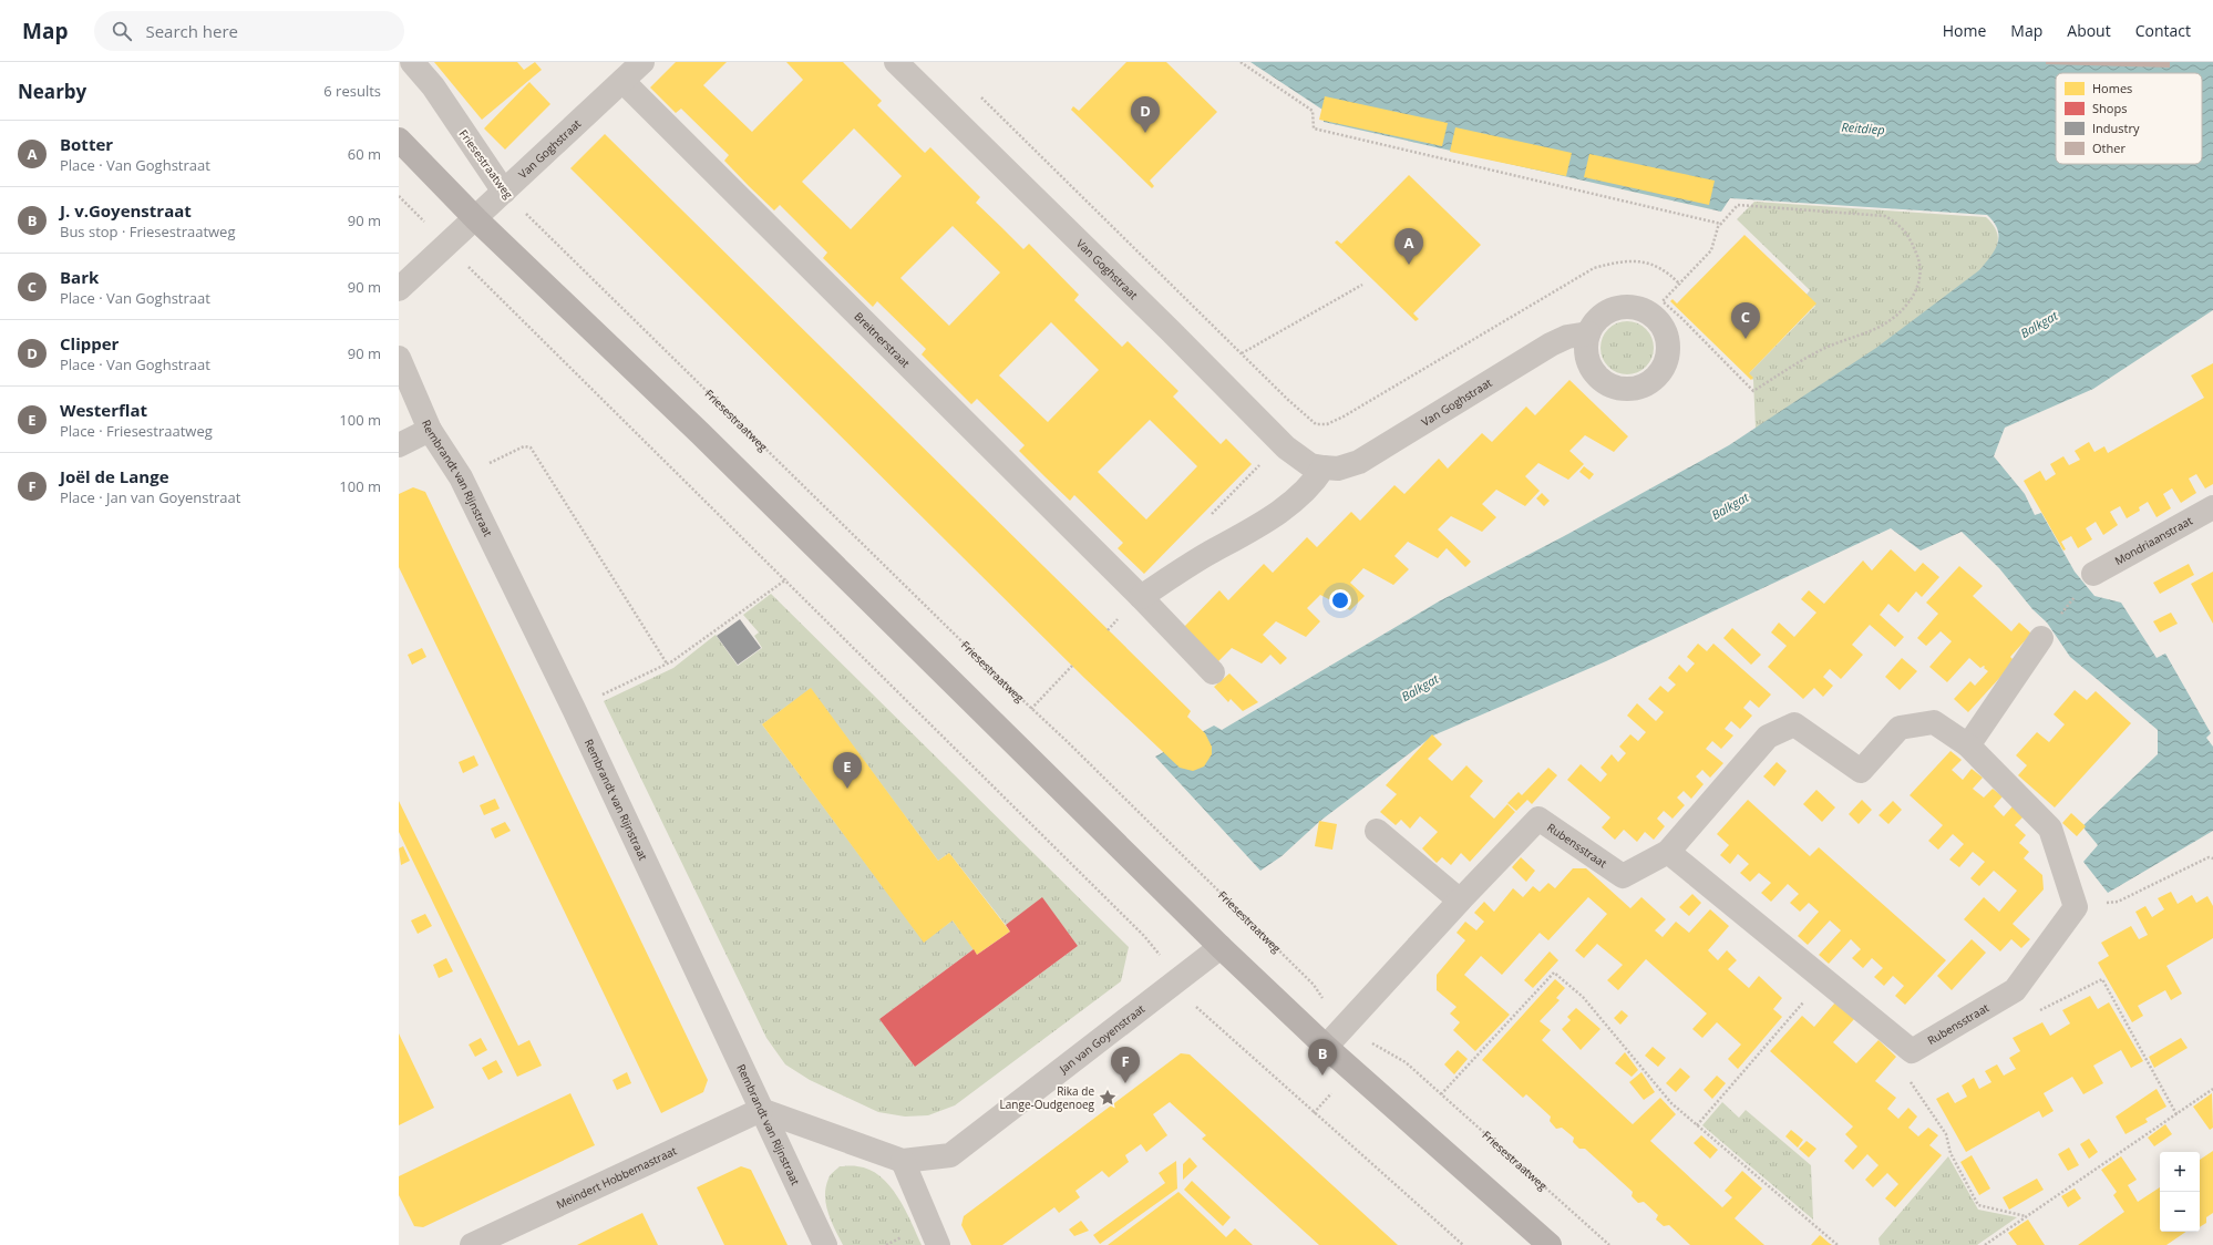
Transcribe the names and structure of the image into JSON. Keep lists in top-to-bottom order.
{
  "streets": {
    "street": [
      "Van Goghstraat",
      "Friesestraatweg",
      "Breitnerstraat",
      "Rembrandt van Rijnstraat",
      "Mondriaanstraat",
      "Rubensstraat",
      "Jan van Goyenstraat",
      "Meindert Hobbemastraat"
    ]
  },
  "crossings": [
    ["Van Goghstraat", "Friesestraatweg"],
    ["Van Goghstraat", "Breitnerstraat"],
    ["Friesestraatweg", "Rubensstraat"],
    ["Rembrandt van Rijnstraat", "Jan van Goyenstraat"],
    ["Rembrandt van Rijnstraat", "Meindert Hobbemastraat"],
    ["Jan van Goyenstraat", "Meindert Hobbemastraat"]
  ],
  "water": ["Reitdiep", "Balkgat"],
  "places": {
    "place": ["Rika de Lange-Oudgenoeg"]
  },
  "legend": [
    "Homes",
    "Shops",
    "Industry",
    "Other"
  ],
  "page": {
    "header": "Map",
    "search": "Search here",
    "nav": [
      "Home",
      "Map",
      "About",
      "Contact"
    ],
    "heading": ["Nearby", "6 results"],
    "pins": [
      "D",
      "A",
      "C",
      "E",
      "B",
      "F"
    ],
    "list": [
      {
        "mark": "A",
        "name": "Botter",
        "note": "Place · Van Goghstraat",
        "value": "60 m"
      },
      {
        "mark": "B",
        "name": "J. v.Goyenstraat",
        "note": "Bus stop · Friesestraatweg",
        "value": "90 m"
      },
      {
        "mark": "C",
        "name": "Bark",
        "note": "Place · Van Goghstraat",
        "value": "90 m"
      },
      {
        "mark": "D",
        "name": "Clipper",
        "note": "Place · Van Goghstraat",
        "value": "90 m"
      },
      {
        "mark": "E",
        "name": "Westerflat",
        "note": "Place · Friesestraatweg",
        "value": "100 m"
      },
      {
        "mark": "F",
        "name": "Joël de Lange",
        "note": "Place · Jan van Goyenstraat",
        "value": "100 m"
      }
    ],
    "map_buttons": ["+", "−"]
  }
}
